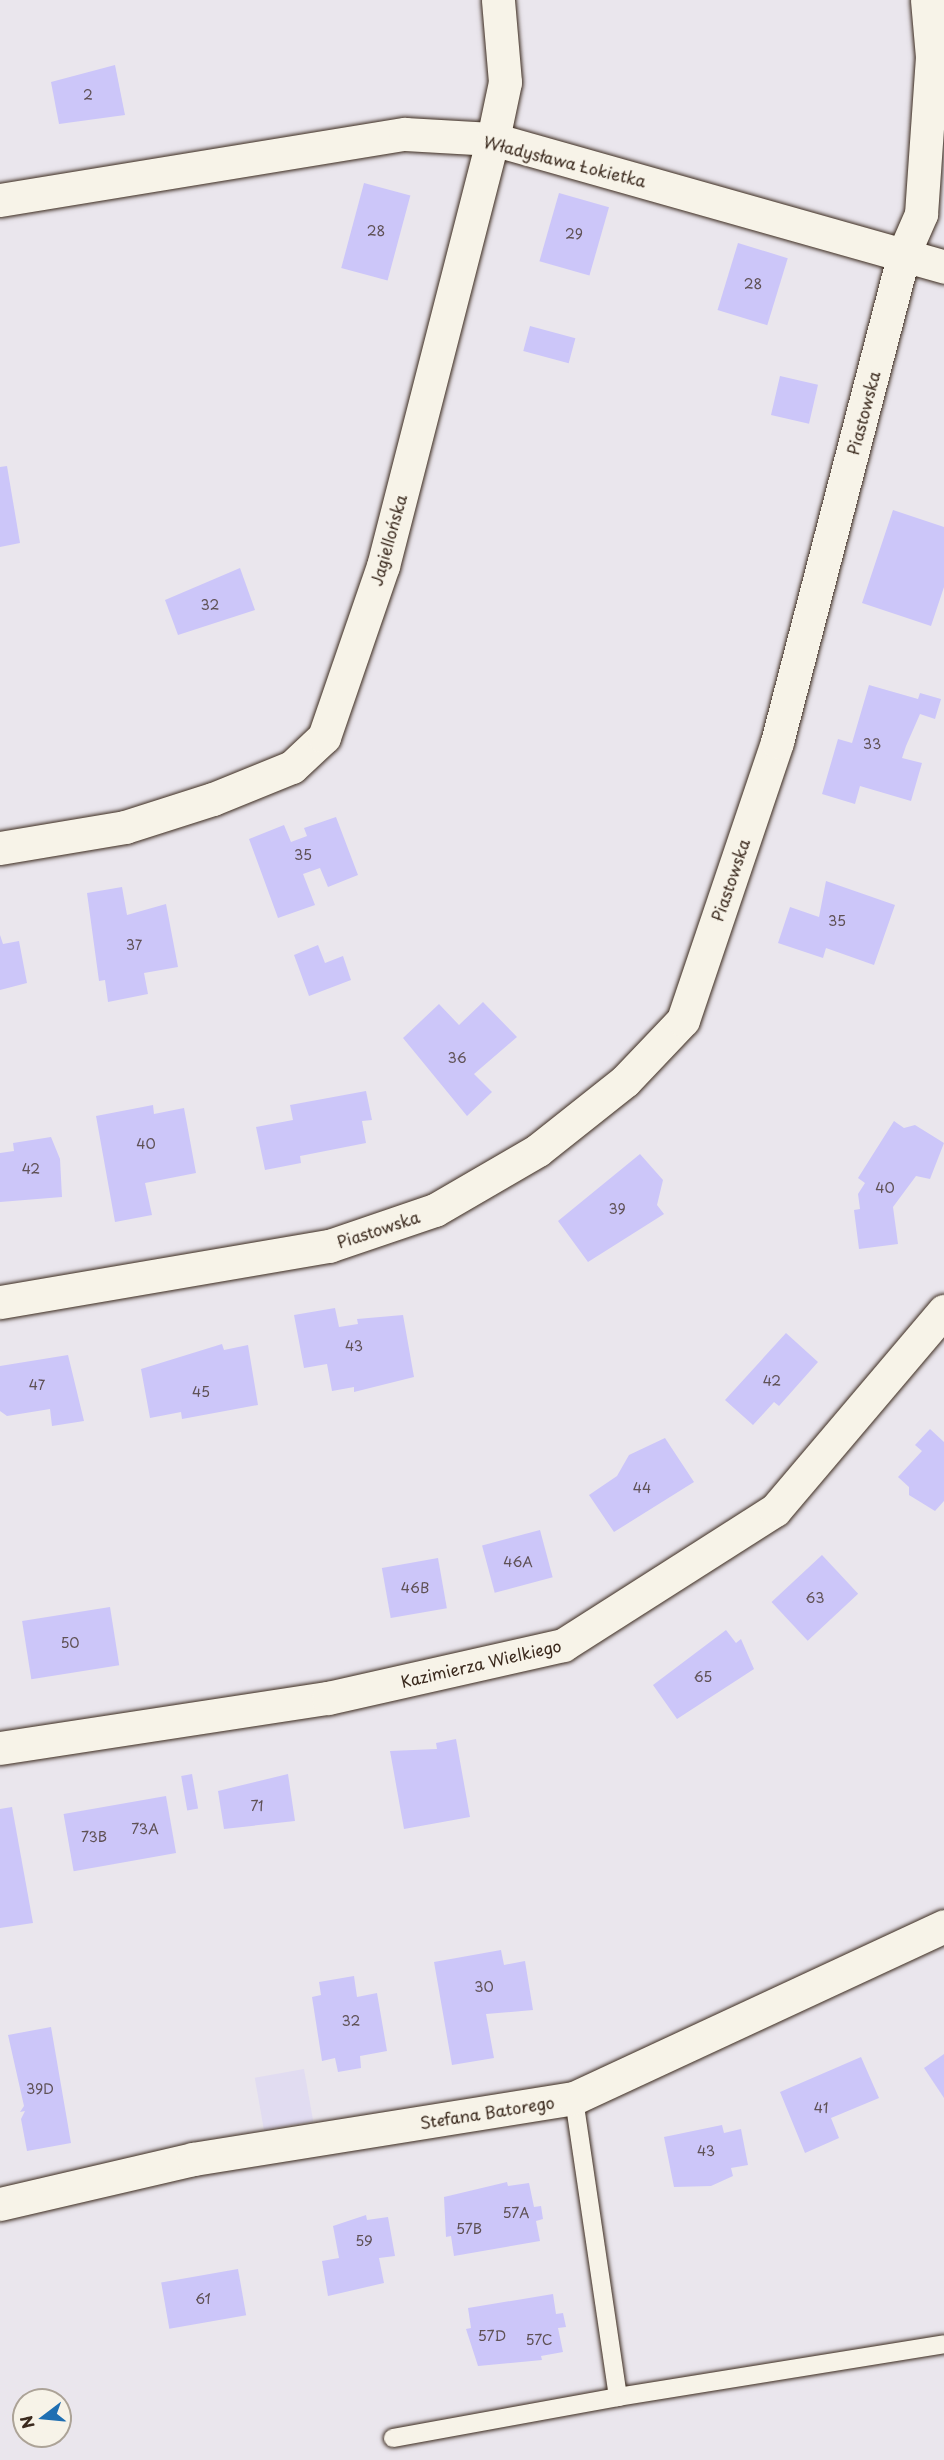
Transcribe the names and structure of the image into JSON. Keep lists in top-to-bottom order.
{
  "streets": {
    "street": [
      "Władysława Łokietka",
      "Piastowska",
      "Jagiellońska",
      "Kazimierza Wielkiego",
      "Stefana Batorego"
    ]
  },
  "crossings": [
    ["Władysława Łokietka", "Piastowska"],
    ["Władysława Łokietka", "Jagiellońska"]
  ],
  "house_numbers": [
    "2",
    "28",
    "29",
    "28",
    "32",
    "33",
    "35",
    "35",
    "37",
    "36",
    "40",
    "42",
    "40",
    "39",
    "43",
    "42",
    "47",
    "45",
    "44",
    "46A",
    "46B",
    "63",
    "50",
    "65",
    "71",
    "73A",
    "73B",
    "30",
    "32",
    "39D",
    "41",
    "43",
    "57A",
    "57B",
    "59",
    "61",
    "57D",
    "57C"
  ],
  "north": "left"
}
